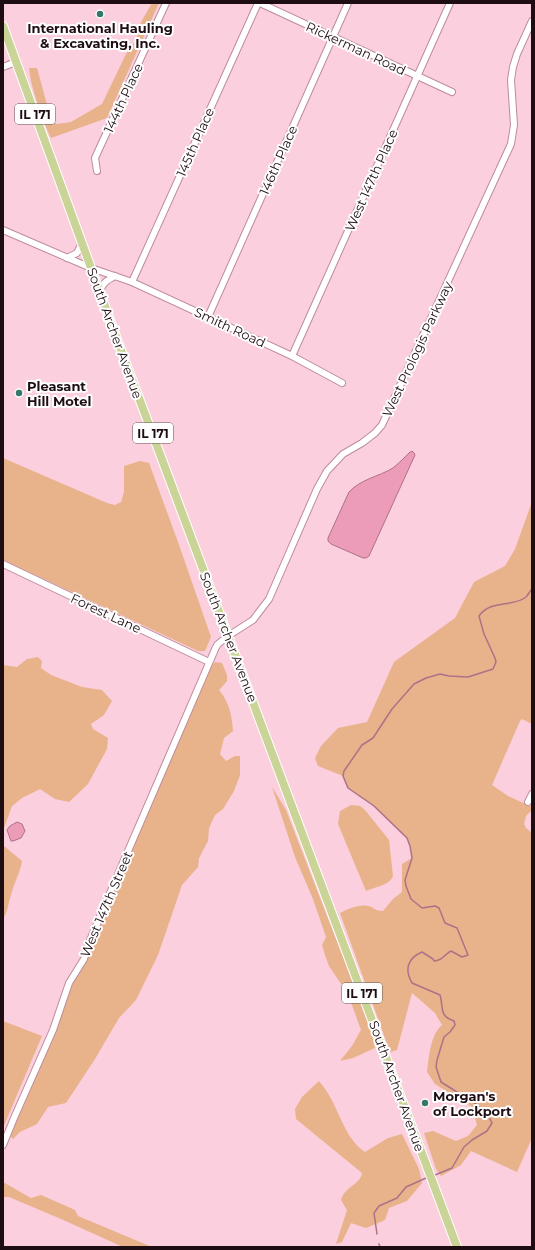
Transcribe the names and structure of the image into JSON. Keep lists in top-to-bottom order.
{
  "streets": {
    "main road": ["IL 171", "South Archer Avenue"],
    "street": [
      "Rickerman Road",
      "144th Place",
      "145th Place",
      "146th Place",
      "West 147th Place",
      "Smith Road",
      "West Prologis Parkway",
      "Forest Lane",
      "West 147th Street"
    ]
  },
  "crossings": [
    ["Rickerman Road", "145th Place"],
    ["Rickerman Road", "146th Place"],
    ["Rickerman Road", "West 147th Place"],
    ["145th Place", "Smith Road"],
    ["146th Place", "Smith Road"],
    ["West 147th Place", "Smith Road"],
    ["Smith Road", "South Archer Avenue"],
    ["South Archer Avenue", "West Prologis Parkway"],
    ["West Prologis Parkway", "Forest Lane"],
    ["West Prologis Parkway", "West 147th Street"],
    ["Forest Lane", "West 147th Street"]
  ],
  "places": ["International Hauling & Excavating, Inc.", "Pleasant Hill Motel", "Morgan's of Lockport"]
}
